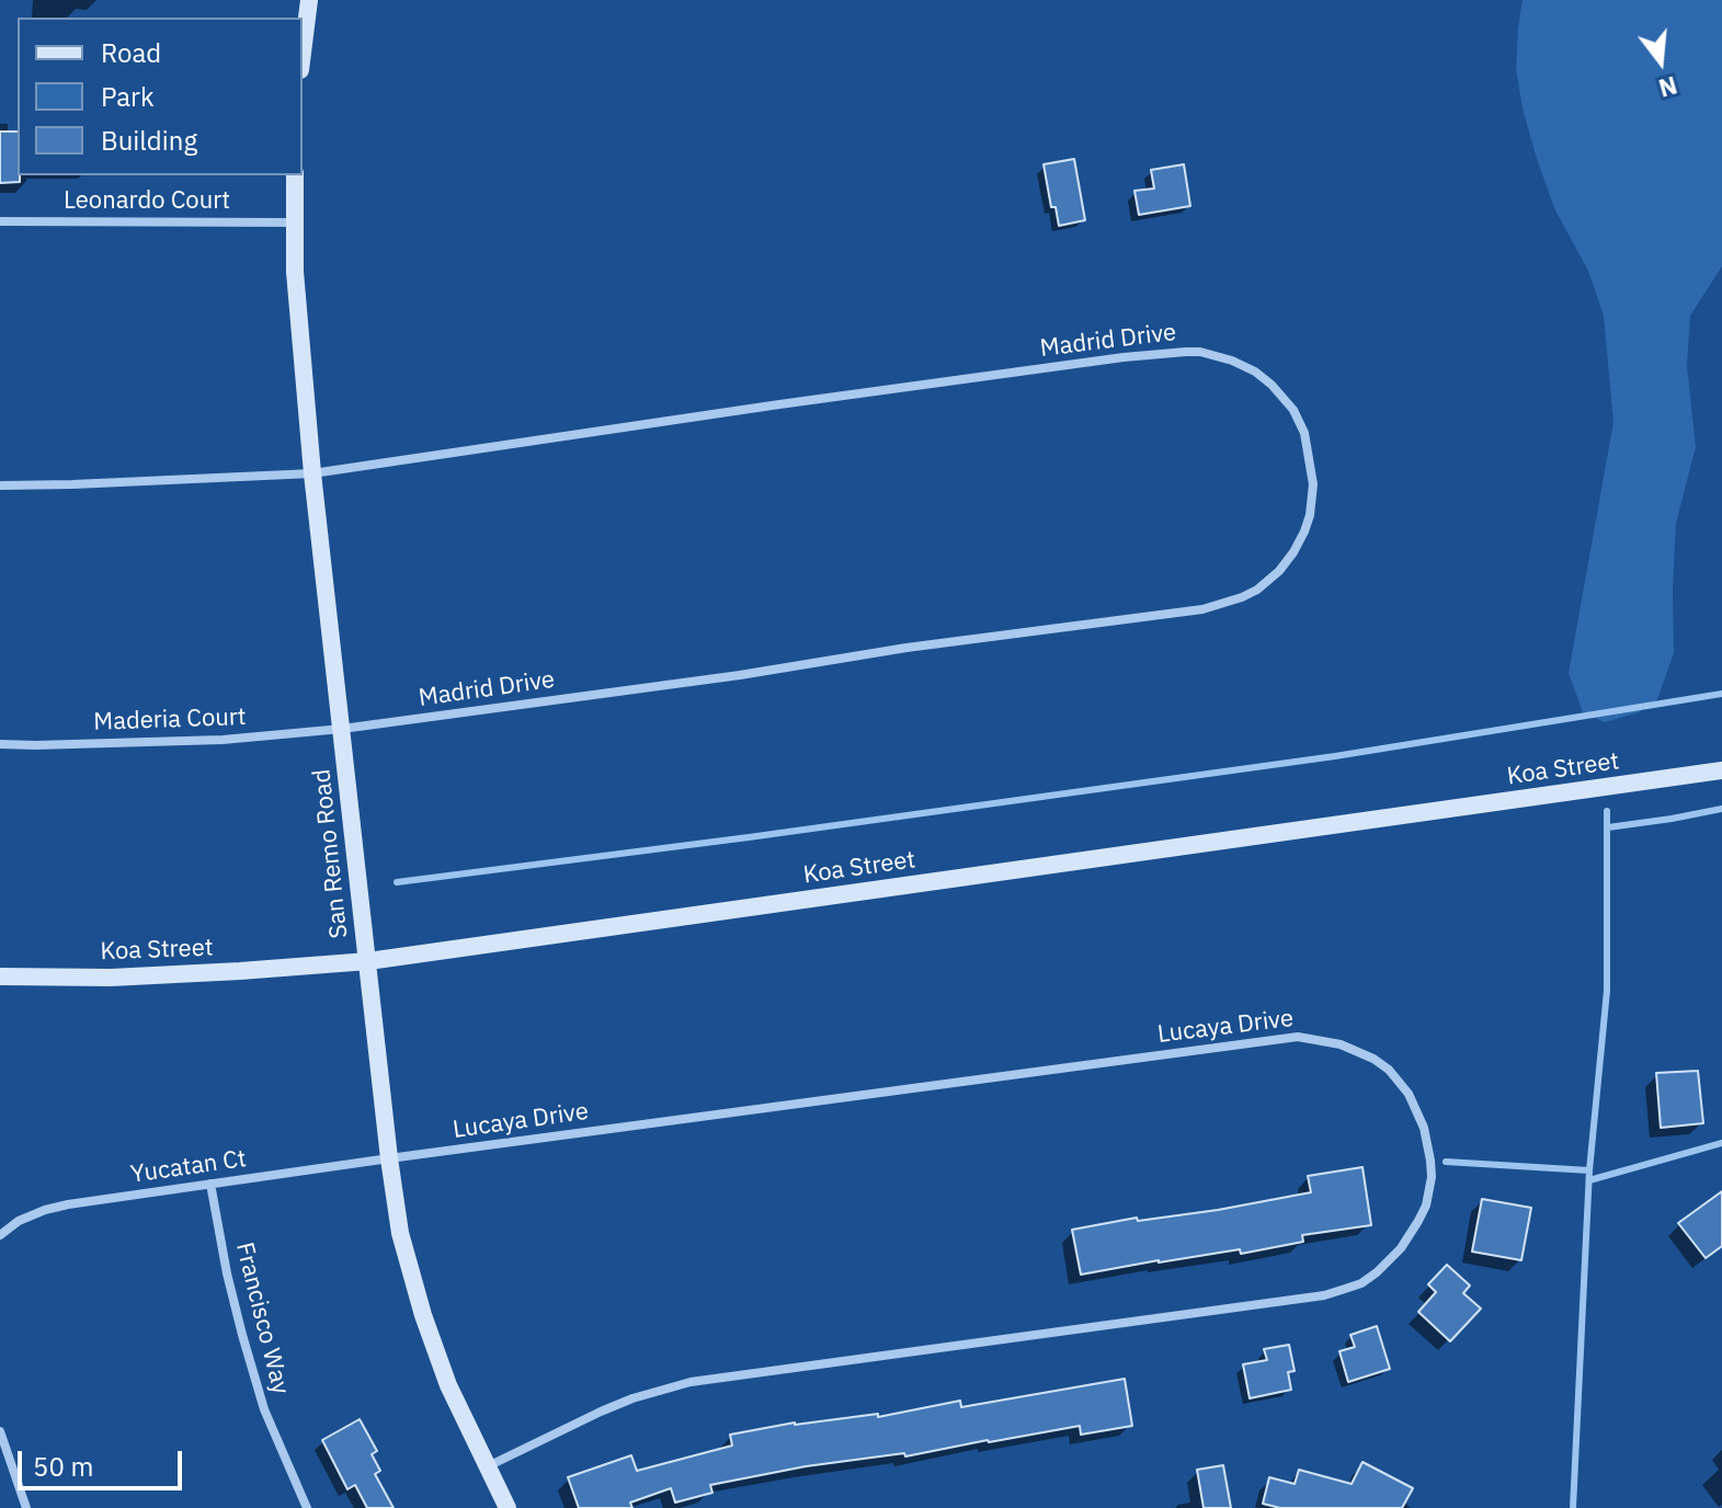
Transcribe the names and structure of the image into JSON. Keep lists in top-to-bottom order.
{
  "streets": {
    "main road": ["Koa Street", "San Remo Road"],
    "street": [
      "Leonardo Court",
      "Madrid Drive",
      "Maderia Court",
      "Lucaya Drive",
      "Yucatan Ct",
      "Francisco Way"
    ]
  },
  "crossings": [
    ["Leonardo Court", "San Remo Road"],
    ["Madrid Drive", "Maderia Court"],
    ["Madrid Drive", "San Remo Road"],
    ["Maderia Court", "San Remo Road"],
    ["Koa Street", "San Remo Road"],
    ["San Remo Road", "Lucaya Drive"],
    ["San Remo Road", "Yucatan Ct"],
    ["Lucaya Drive", "Yucatan Ct"],
    ["Yucatan Ct", "Francisco Way"]
  ],
  "legend": ["Road", "Park", "Building"],
  "scale_bar": "50 m",
  "north": "bottom"
}
